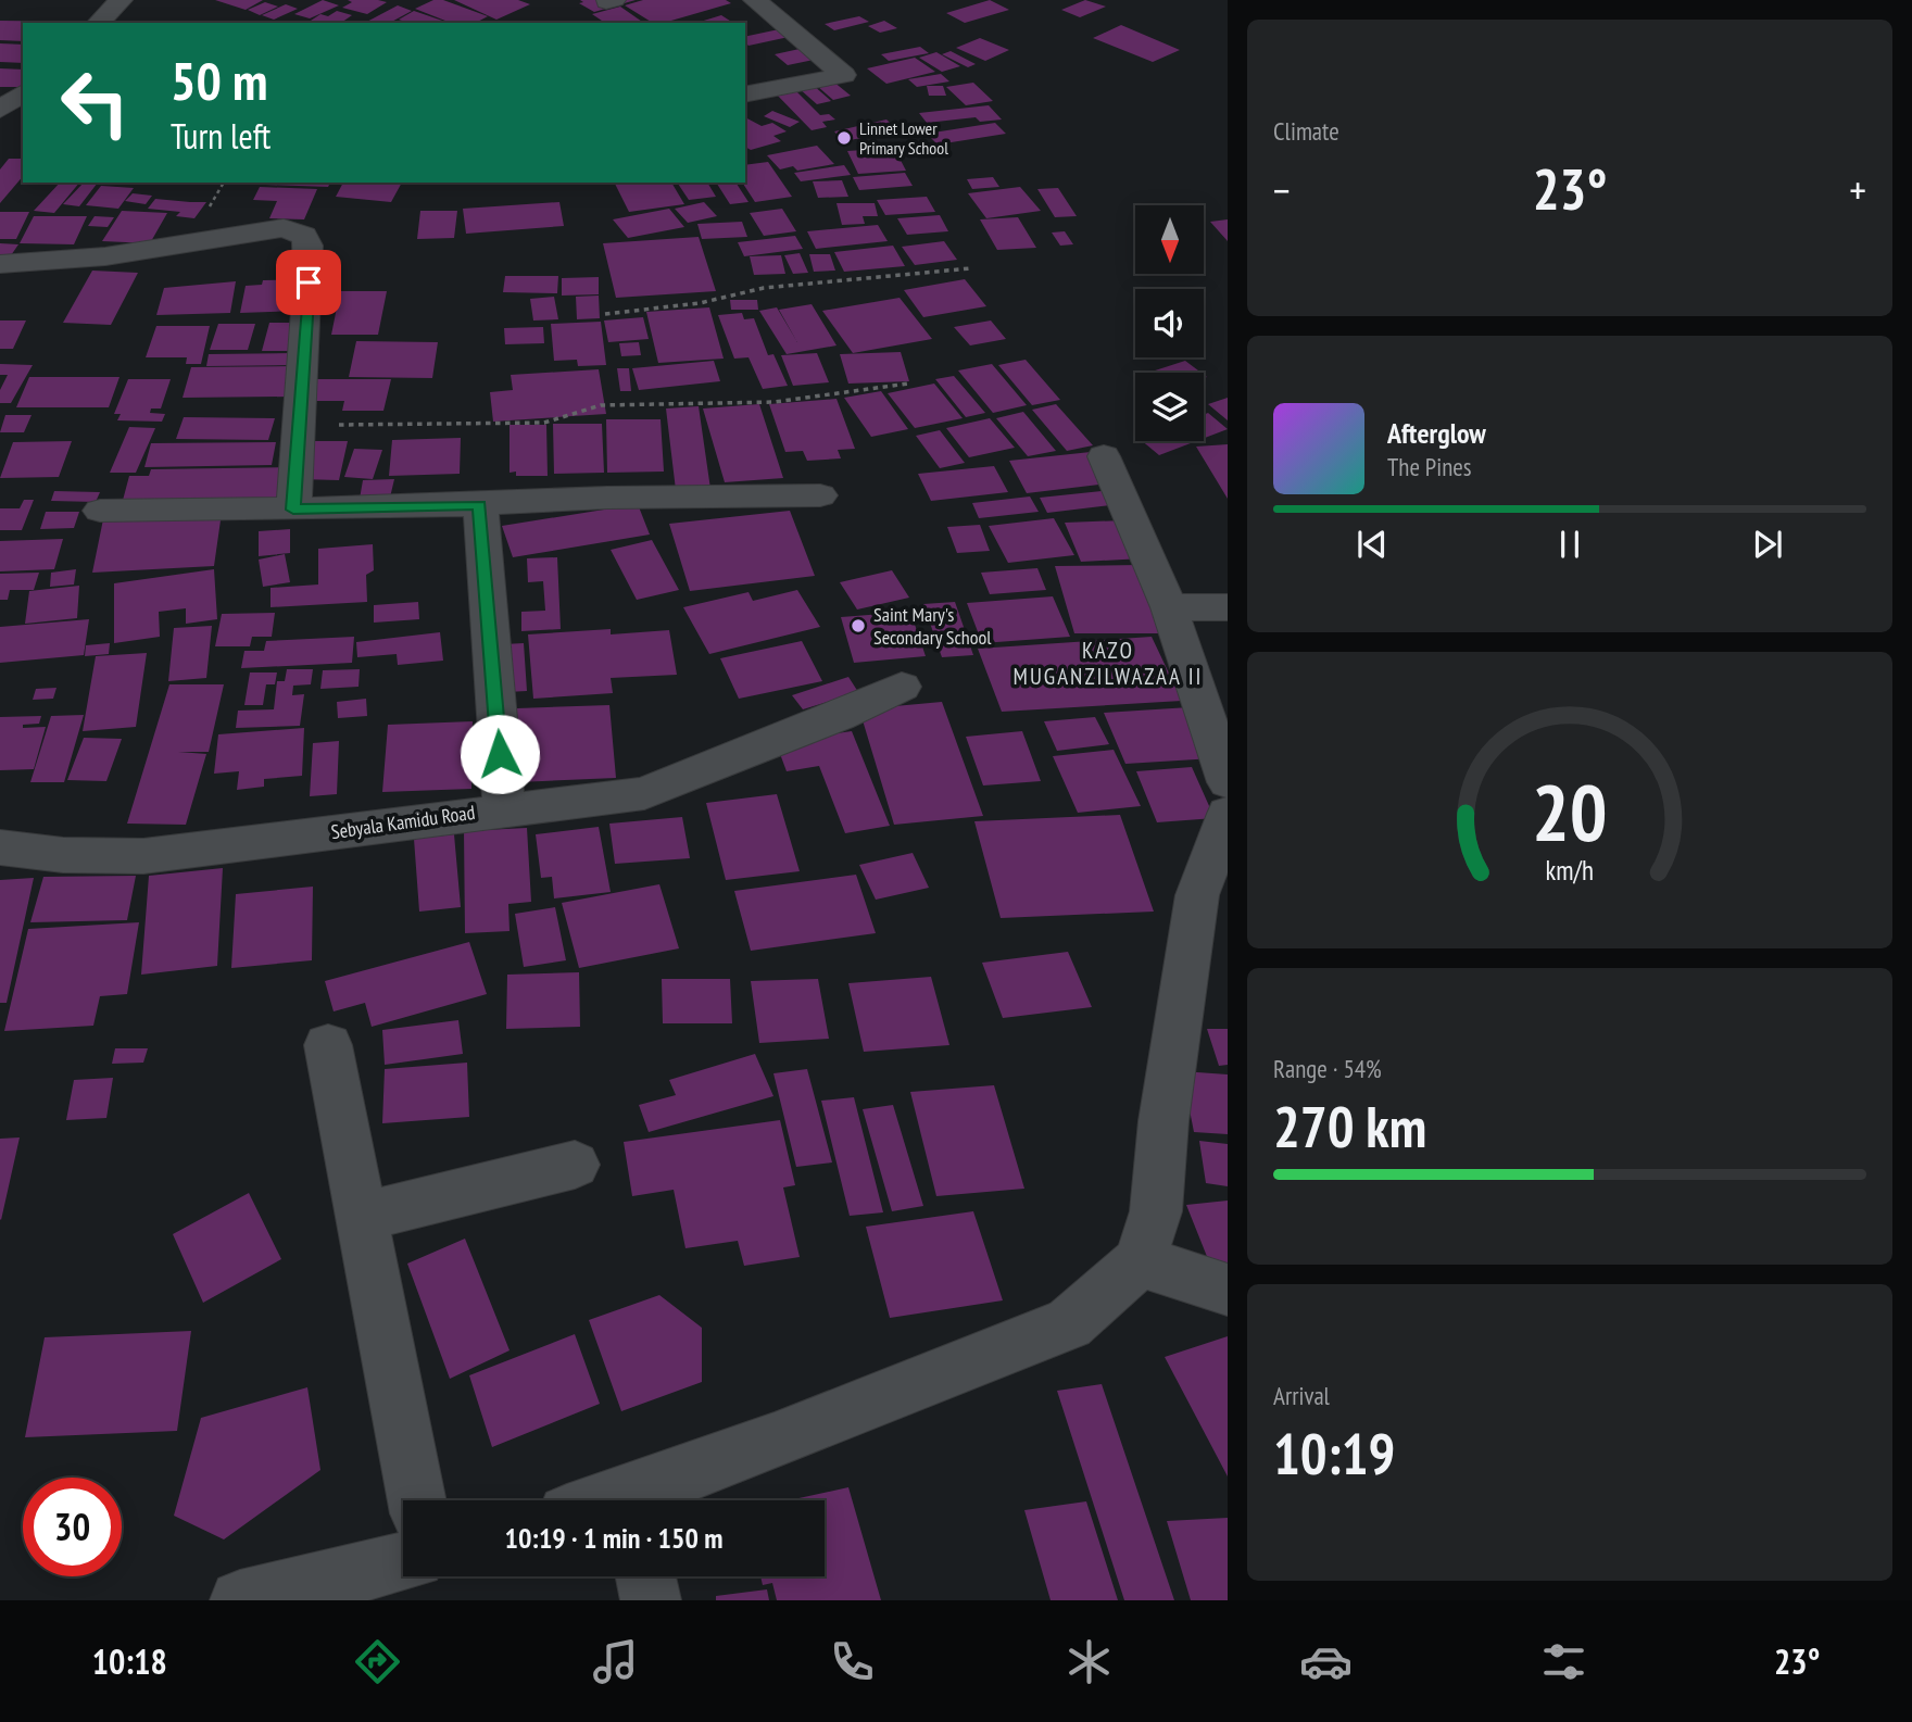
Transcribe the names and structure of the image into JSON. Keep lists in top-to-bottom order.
{
  "streets": {
    "street": ["Sebyala Kamidu Road"]
  },
  "districts": ["KAZO MUGANZILWAZAA II"],
  "places": ["Linnet Lower Primary School", "Saint Mary's Secondary School"],
  "north": "bottom",
  "page": {
    "tile": [
      "Climate",
      ["Range · 54%", "270 km"],
      ["Arrival", "10:19"]
    ],
    "turn": ["50 m", "Turn left"],
    "heat": ["−", "23°", "+"],
    "song": ["Afterglow", "The Pines"],
    "limit": "30",
    "trip": "10:19 · 1 min · 150 m",
    "tabs": ["10:18", "23°"],
    "gauge": ["20", "km/h"]
  }
}
